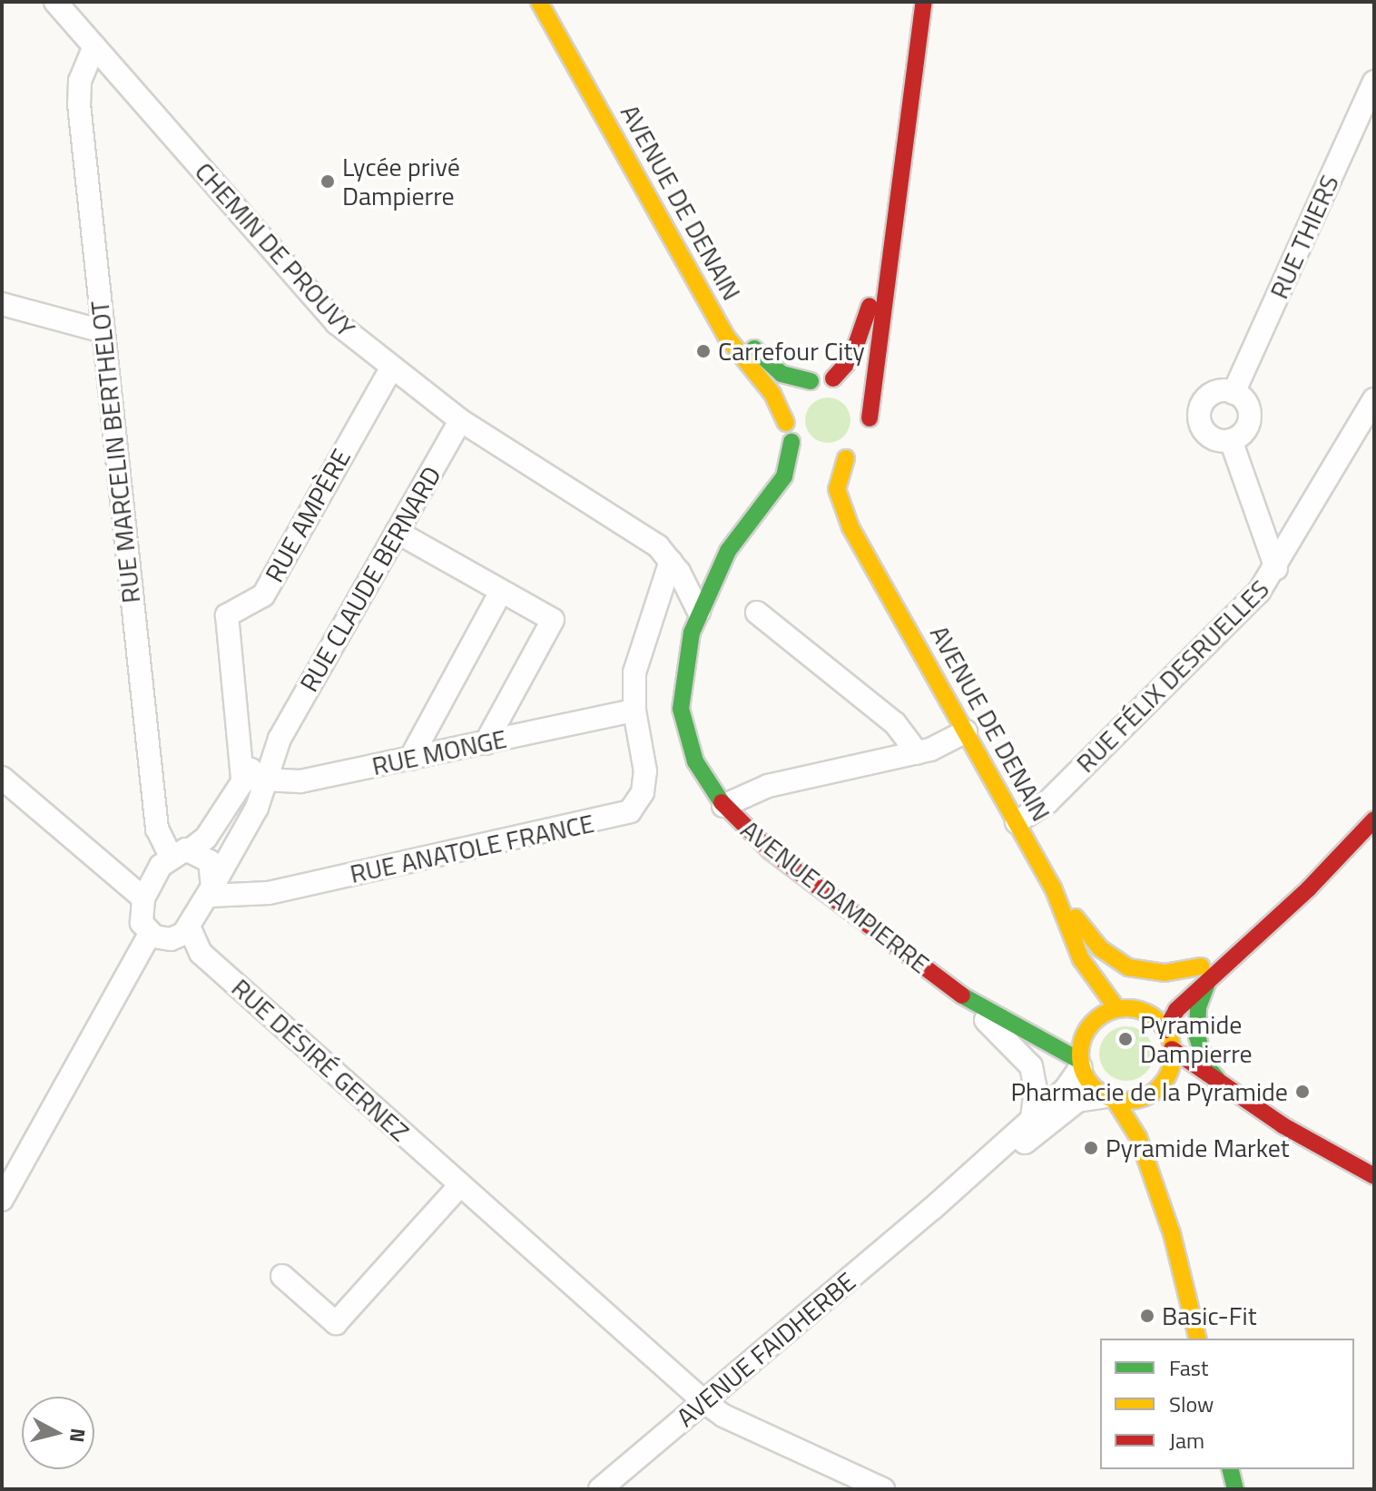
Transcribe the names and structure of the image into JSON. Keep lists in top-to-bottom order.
{
  "streets": {
    "main road": ["AVENUE DE DENAIN", "AVENUE DAMPIERRE"],
    "street": [
      "RUE THIERS",
      "CHEMIN DE PROUVY",
      "RUE MARCELIN BERTHELOT",
      "RUE AMPÈRE",
      "RUE CLAUDE BERNARD",
      "RUE FÉLIX DESRUELLES",
      "RUE MONGE",
      "RUE ANATOLE FRANCE",
      "RUE DÉSIRÉ GERNEZ",
      "AVENUE FAIDHERBE"
    ]
  },
  "crossings": [
    ["AVENUE DE DENAIN", "RUE FÉLIX DESRUELLES"],
    ["AVENUE DE DENAIN", "AVENUE DAMPIERRE"],
    ["AVENUE DE DENAIN", "AVENUE FAIDHERBE"],
    ["CHEMIN DE PROUVY", "RUE MARCELIN BERTHELOT"],
    ["CHEMIN DE PROUVY", "RUE AMPÈRE"],
    ["CHEMIN DE PROUVY", "RUE CLAUDE BERNARD"],
    ["CHEMIN DE PROUVY", "AVENUE DAMPIERRE"],
    ["RUE MARCELIN BERTHELOT", "RUE CLAUDE BERNARD"],
    ["RUE MARCELIN BERTHELOT", "RUE ANATOLE FRANCE"],
    ["RUE AMPÈRE", "RUE CLAUDE BERNARD"],
    ["RUE AMPÈRE", "RUE MONGE"],
    ["RUE CLAUDE BERNARD", "RUE MONGE"],
    ["RUE CLAUDE BERNARD", "RUE ANATOLE FRANCE"],
    ["RUE CLAUDE BERNARD", "RUE DÉSIRÉ GERNEZ"],
    ["RUE MONGE", "RUE ANATOLE FRANCE"],
    ["AVENUE DAMPIERRE", "AVENUE FAIDHERBE"],
    ["RUE DÉSIRÉ GERNEZ", "AVENUE FAIDHERBE"]
  ],
  "places": [
    "Lycée privé Dampierre",
    "Carrefour City",
    "Pyramide Dampierre",
    "Pharmacie de la Pyramide",
    "Pyramide Market",
    "Basic-Fit"
  ],
  "legend": ["Fast", "Slow", "Jam"],
  "north": "right"
}
